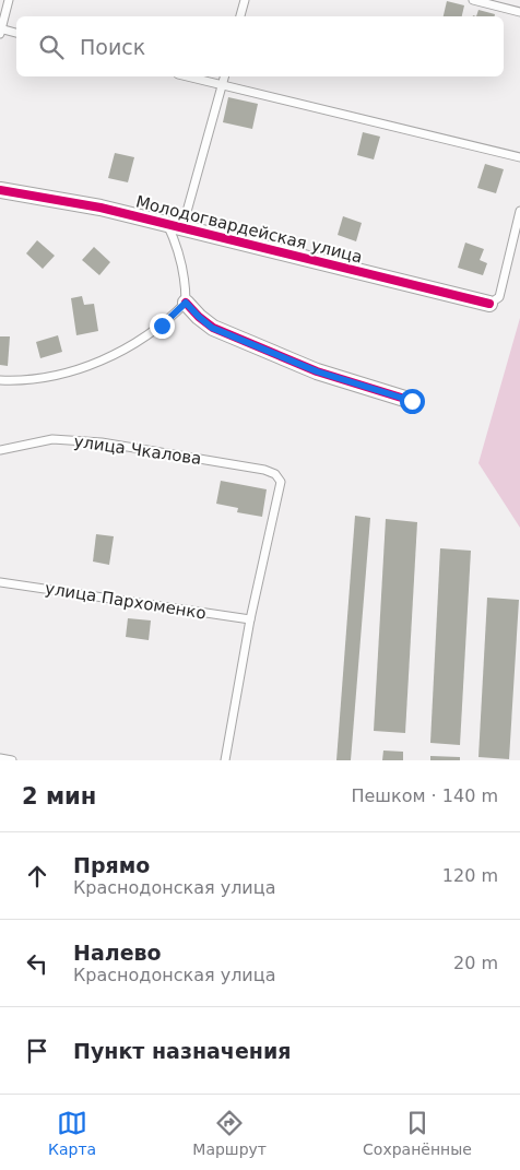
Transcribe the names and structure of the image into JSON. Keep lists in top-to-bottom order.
{
  "streets": {
    "street": ["Молодогвардейская улица"],
    "lane": ["улица Чкалова", "улица Пархоменко"]
  },
  "crossings": [
    ["улица Чкалова", "улица Пархоменко"]
  ],
  "page": {
    "search": "Поиск",
    "heading": ["2 мин", "Пешком · 140 m"],
    "list": [
      ["Прямо", "Краснодонская улица", "120 m"],
      ["Налево", "Краснодонская улица", "20 m"],
      "Пункт назначения"
    ],
    "nav": ["Карта", "Маршрут", "Сохранённые"]
  }
}
